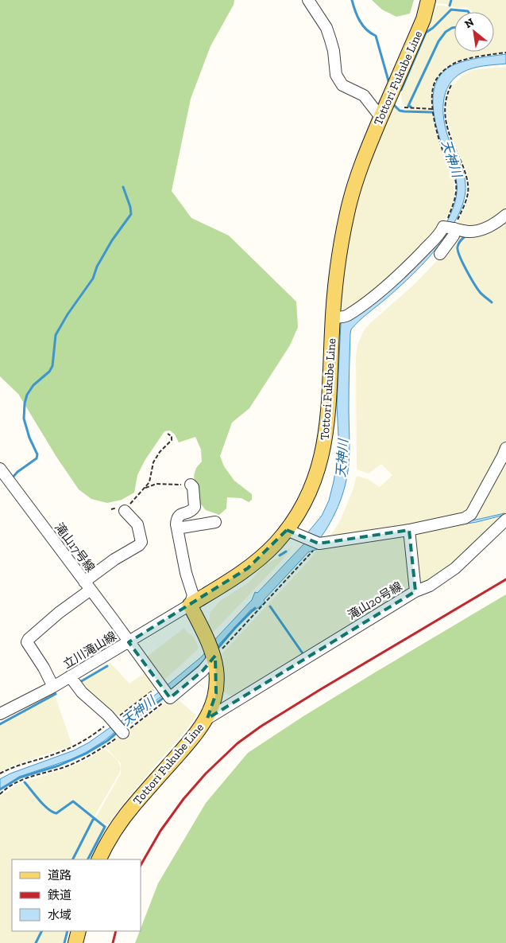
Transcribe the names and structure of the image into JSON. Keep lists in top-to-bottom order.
{
  "streets": {
    "main road": ["Tottori Fukube Line"],
    "street": ["滝山17号線", "滝山20号線", "立川滝山線"]
  },
  "crossings": [
    ["Tottori Fukube Line", "滝山20号線"],
    ["Tottori Fukube Line", "立川滝山線"],
    ["滝山17号線", "立川滝山線"]
  ],
  "water": ["天神川"],
  "legend": ["道路", "鉄道", "水域"],
  "north": "top left"
}
